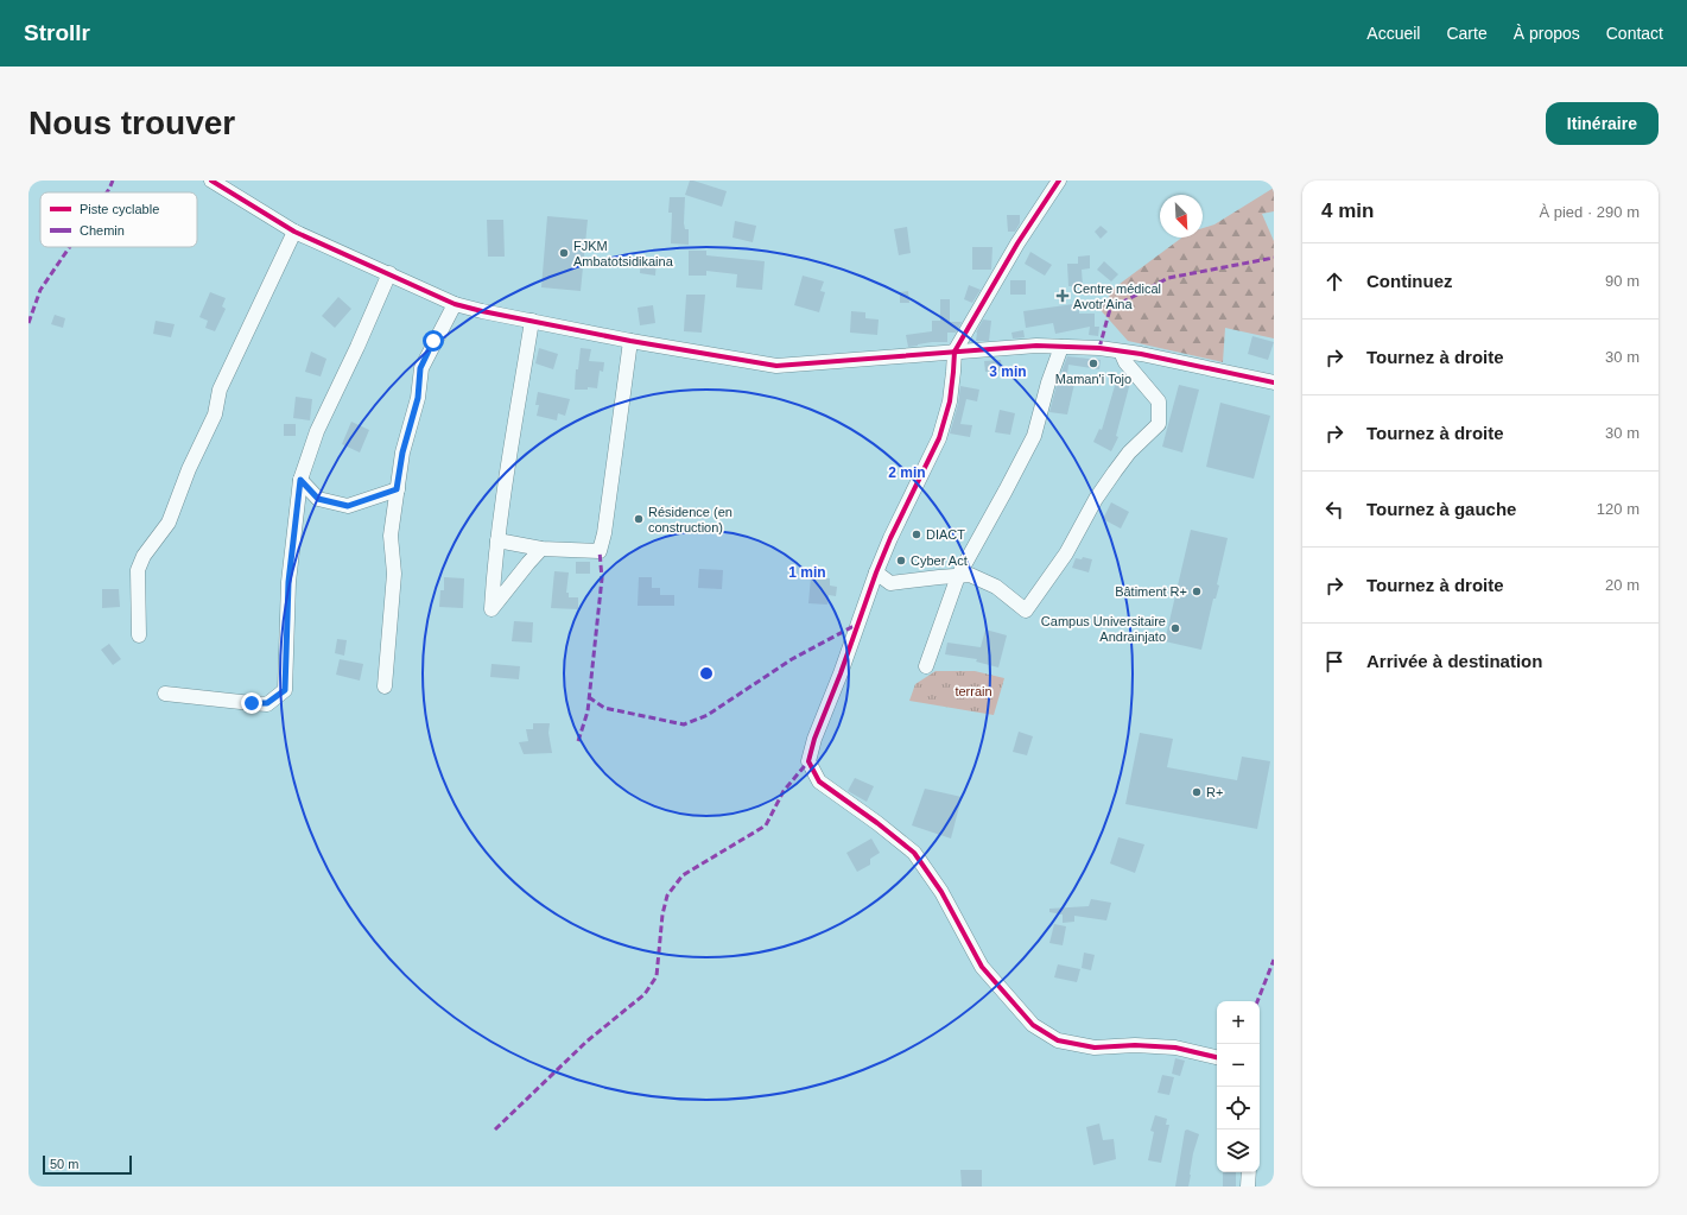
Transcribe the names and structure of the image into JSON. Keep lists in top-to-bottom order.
{
  "parks": ["terrain"],
  "places": {
    "other": [
      "FJKM Ambatotsidikaina",
      "Maman'i Tojo",
      "Résidence (en construction)",
      "DIACT",
      "Cyber Act",
      "Bâtiment R+",
      "Campus Universitaire Andrainjato",
      "R+"
    ],
    "health": ["Centre médical Avotr'Aina"]
  },
  "legend": ["Piste cyclable", "Chemin"],
  "scale_bar": "50 m",
  "north": "bottom right",
  "page": {
    "header": "Strollr",
    "nav": [
      "Accueil",
      "Carte",
      "À propos",
      "Contact"
    ],
    "buttons": "Itinéraire",
    "title": "Nous trouver",
    "heading": ["4 min", "À pied · 290 m"],
    "list": [
      ["Continuez", "90 m"],
      ["Tournez à droite", "30 m"],
      ["Tournez à droite", "30 m"],
      ["Tournez à gauche", "120 m"],
      ["Tournez à droite", "20 m"],
      "Arrivée à destination"
    ],
    "map_buttons": ["+", "−"],
    "scale": "50 m"
  },
  "rings": ["3 min", "2 min", "1 min"]
}
